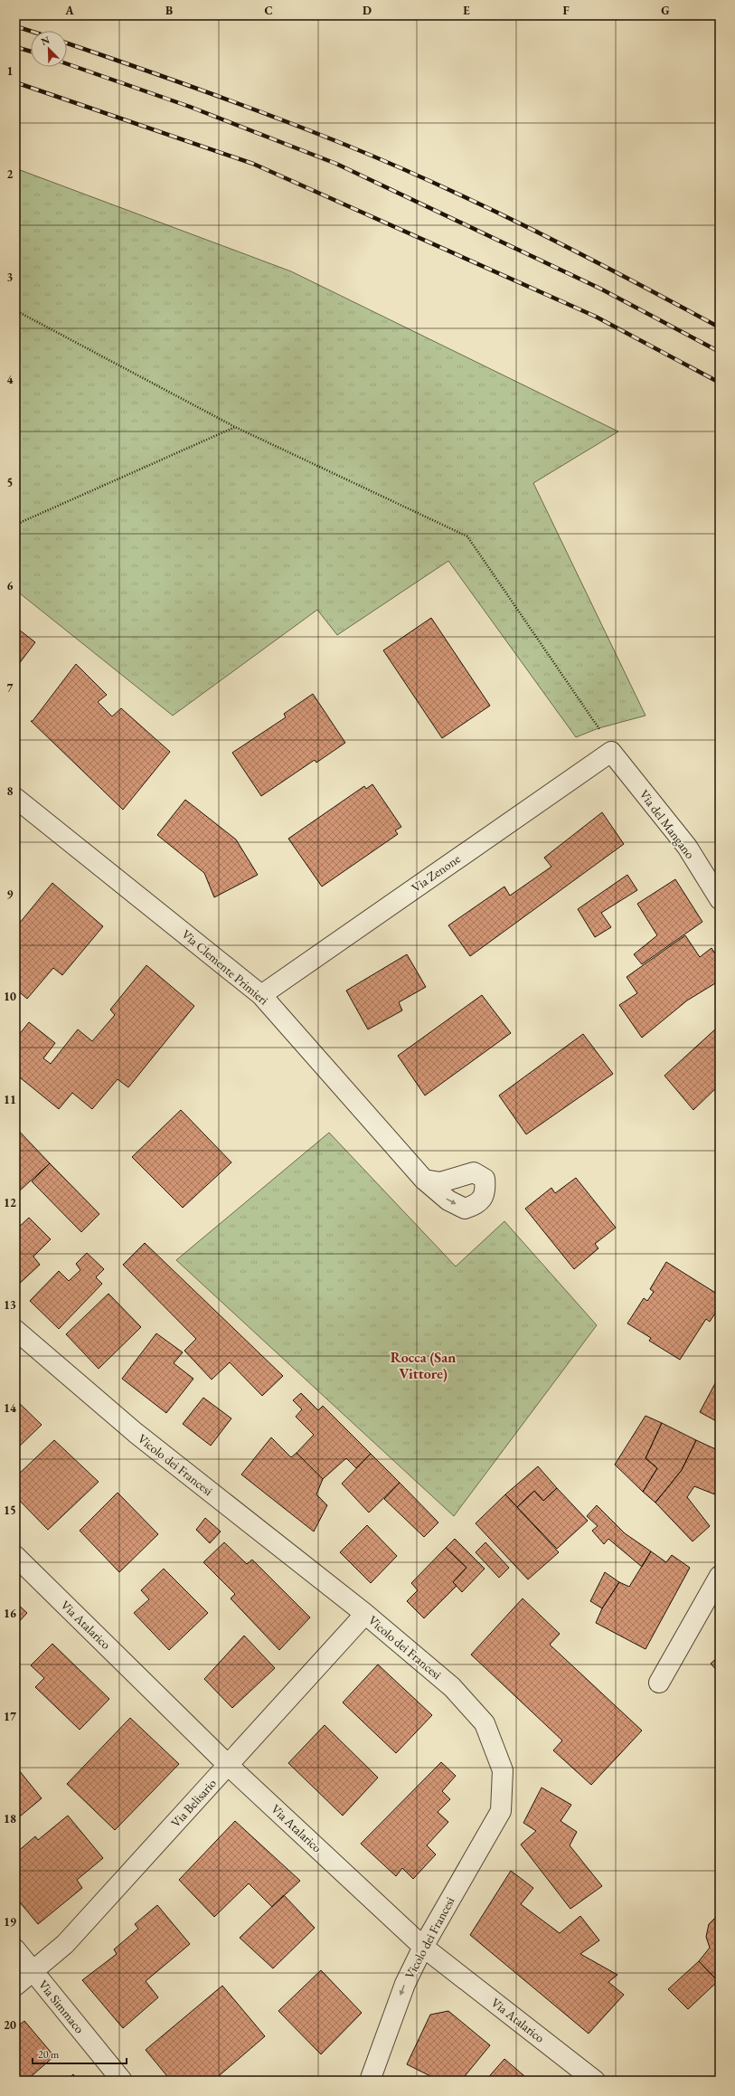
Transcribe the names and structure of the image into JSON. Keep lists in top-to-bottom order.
{
  "streets": {
    "street": [
      "Via del Mangano",
      "Via Zenone",
      "Via Clemente Primieri",
      "Vicolo dei Francesi",
      "Via Atalarico",
      "Via Belisario",
      "Via Simmaco"
    ]
  },
  "crossings": [
    ["Via del Mangano", "Via Zenone"],
    ["Via Zenone", "Via Clemente Primieri"],
    ["Vicolo dei Francesi", "Via Atalarico"],
    ["Vicolo dei Francesi", "Via Belisario"],
    ["Via Atalarico", "Via Belisario"],
    ["Via Belisario", "Via Simmaco"]
  ],
  "districts": ["Rocca (San Vittore)"],
  "scale_bar": "20 m",
  "north": "top left",
  "grid": {
    "columns": [
      "A",
      "B",
      "C",
      "D",
      "E",
      "F",
      "G"
    ],
    "rows": [
      "1",
      "2",
      "3",
      "4",
      "5",
      "6",
      "7",
      "8",
      "9",
      "10",
      "11",
      "12",
      "13",
      "14",
      "15",
      "16",
      "17",
      "18",
      "19",
      "20"
    ]
  }
}
